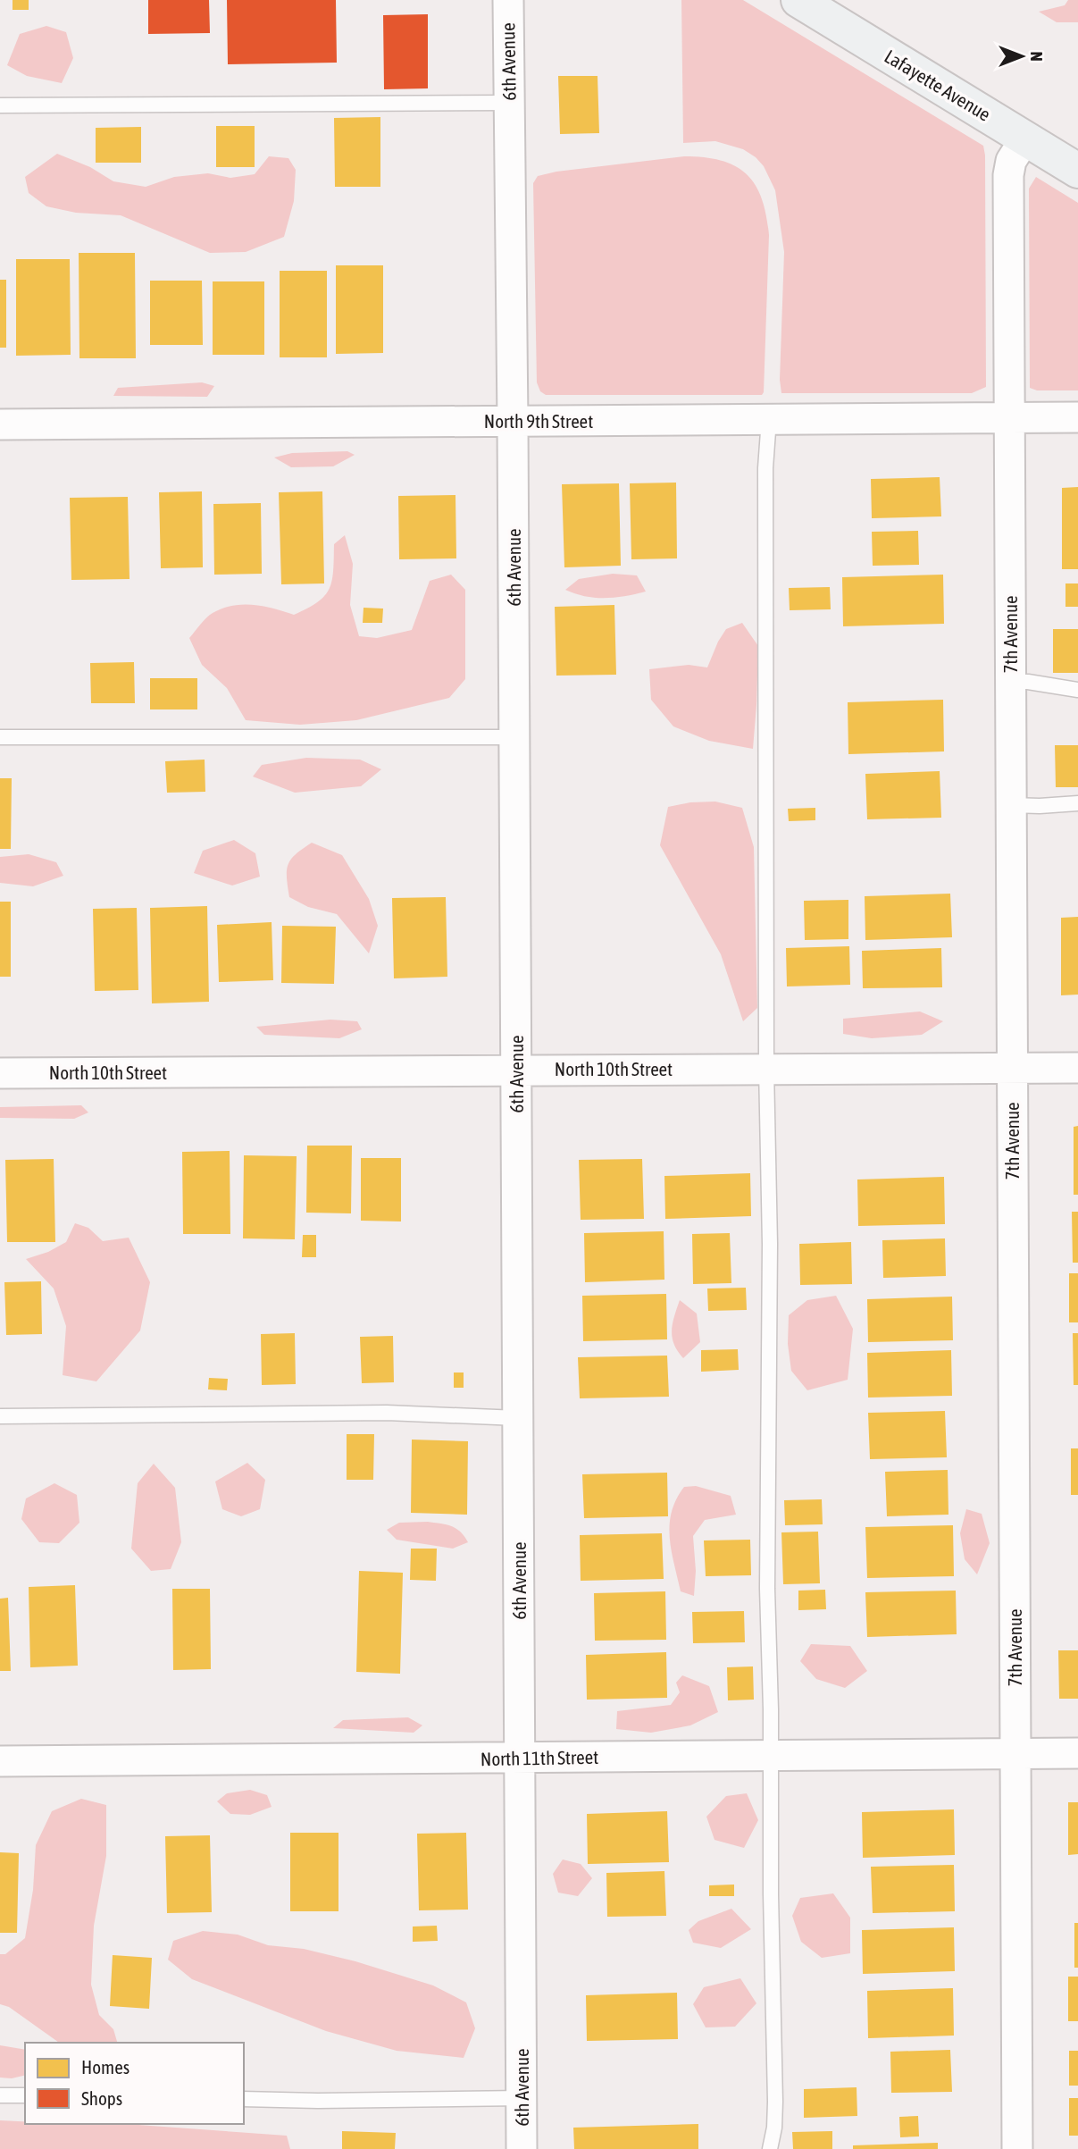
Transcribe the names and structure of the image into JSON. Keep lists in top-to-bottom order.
{
  "streets": {
    "street": [
      "6th Avenue",
      "Lafayette Avenue",
      "North 9th Street",
      "7th Avenue",
      "North 10th Street",
      "North 11th Street"
    ]
  },
  "crossings": [
    ["6th Avenue", "North 9th Street"],
    ["6th Avenue", "North 10th Street"],
    ["6th Avenue", "North 11th Street"],
    ["Lafayette Avenue", "7th Avenue"],
    ["North 9th Street", "7th Avenue"],
    ["7th Avenue", "North 10th Street"],
    ["7th Avenue", "North 11th Street"]
  ],
  "legend": ["Homes", "Shops"],
  "north": "right"
}
